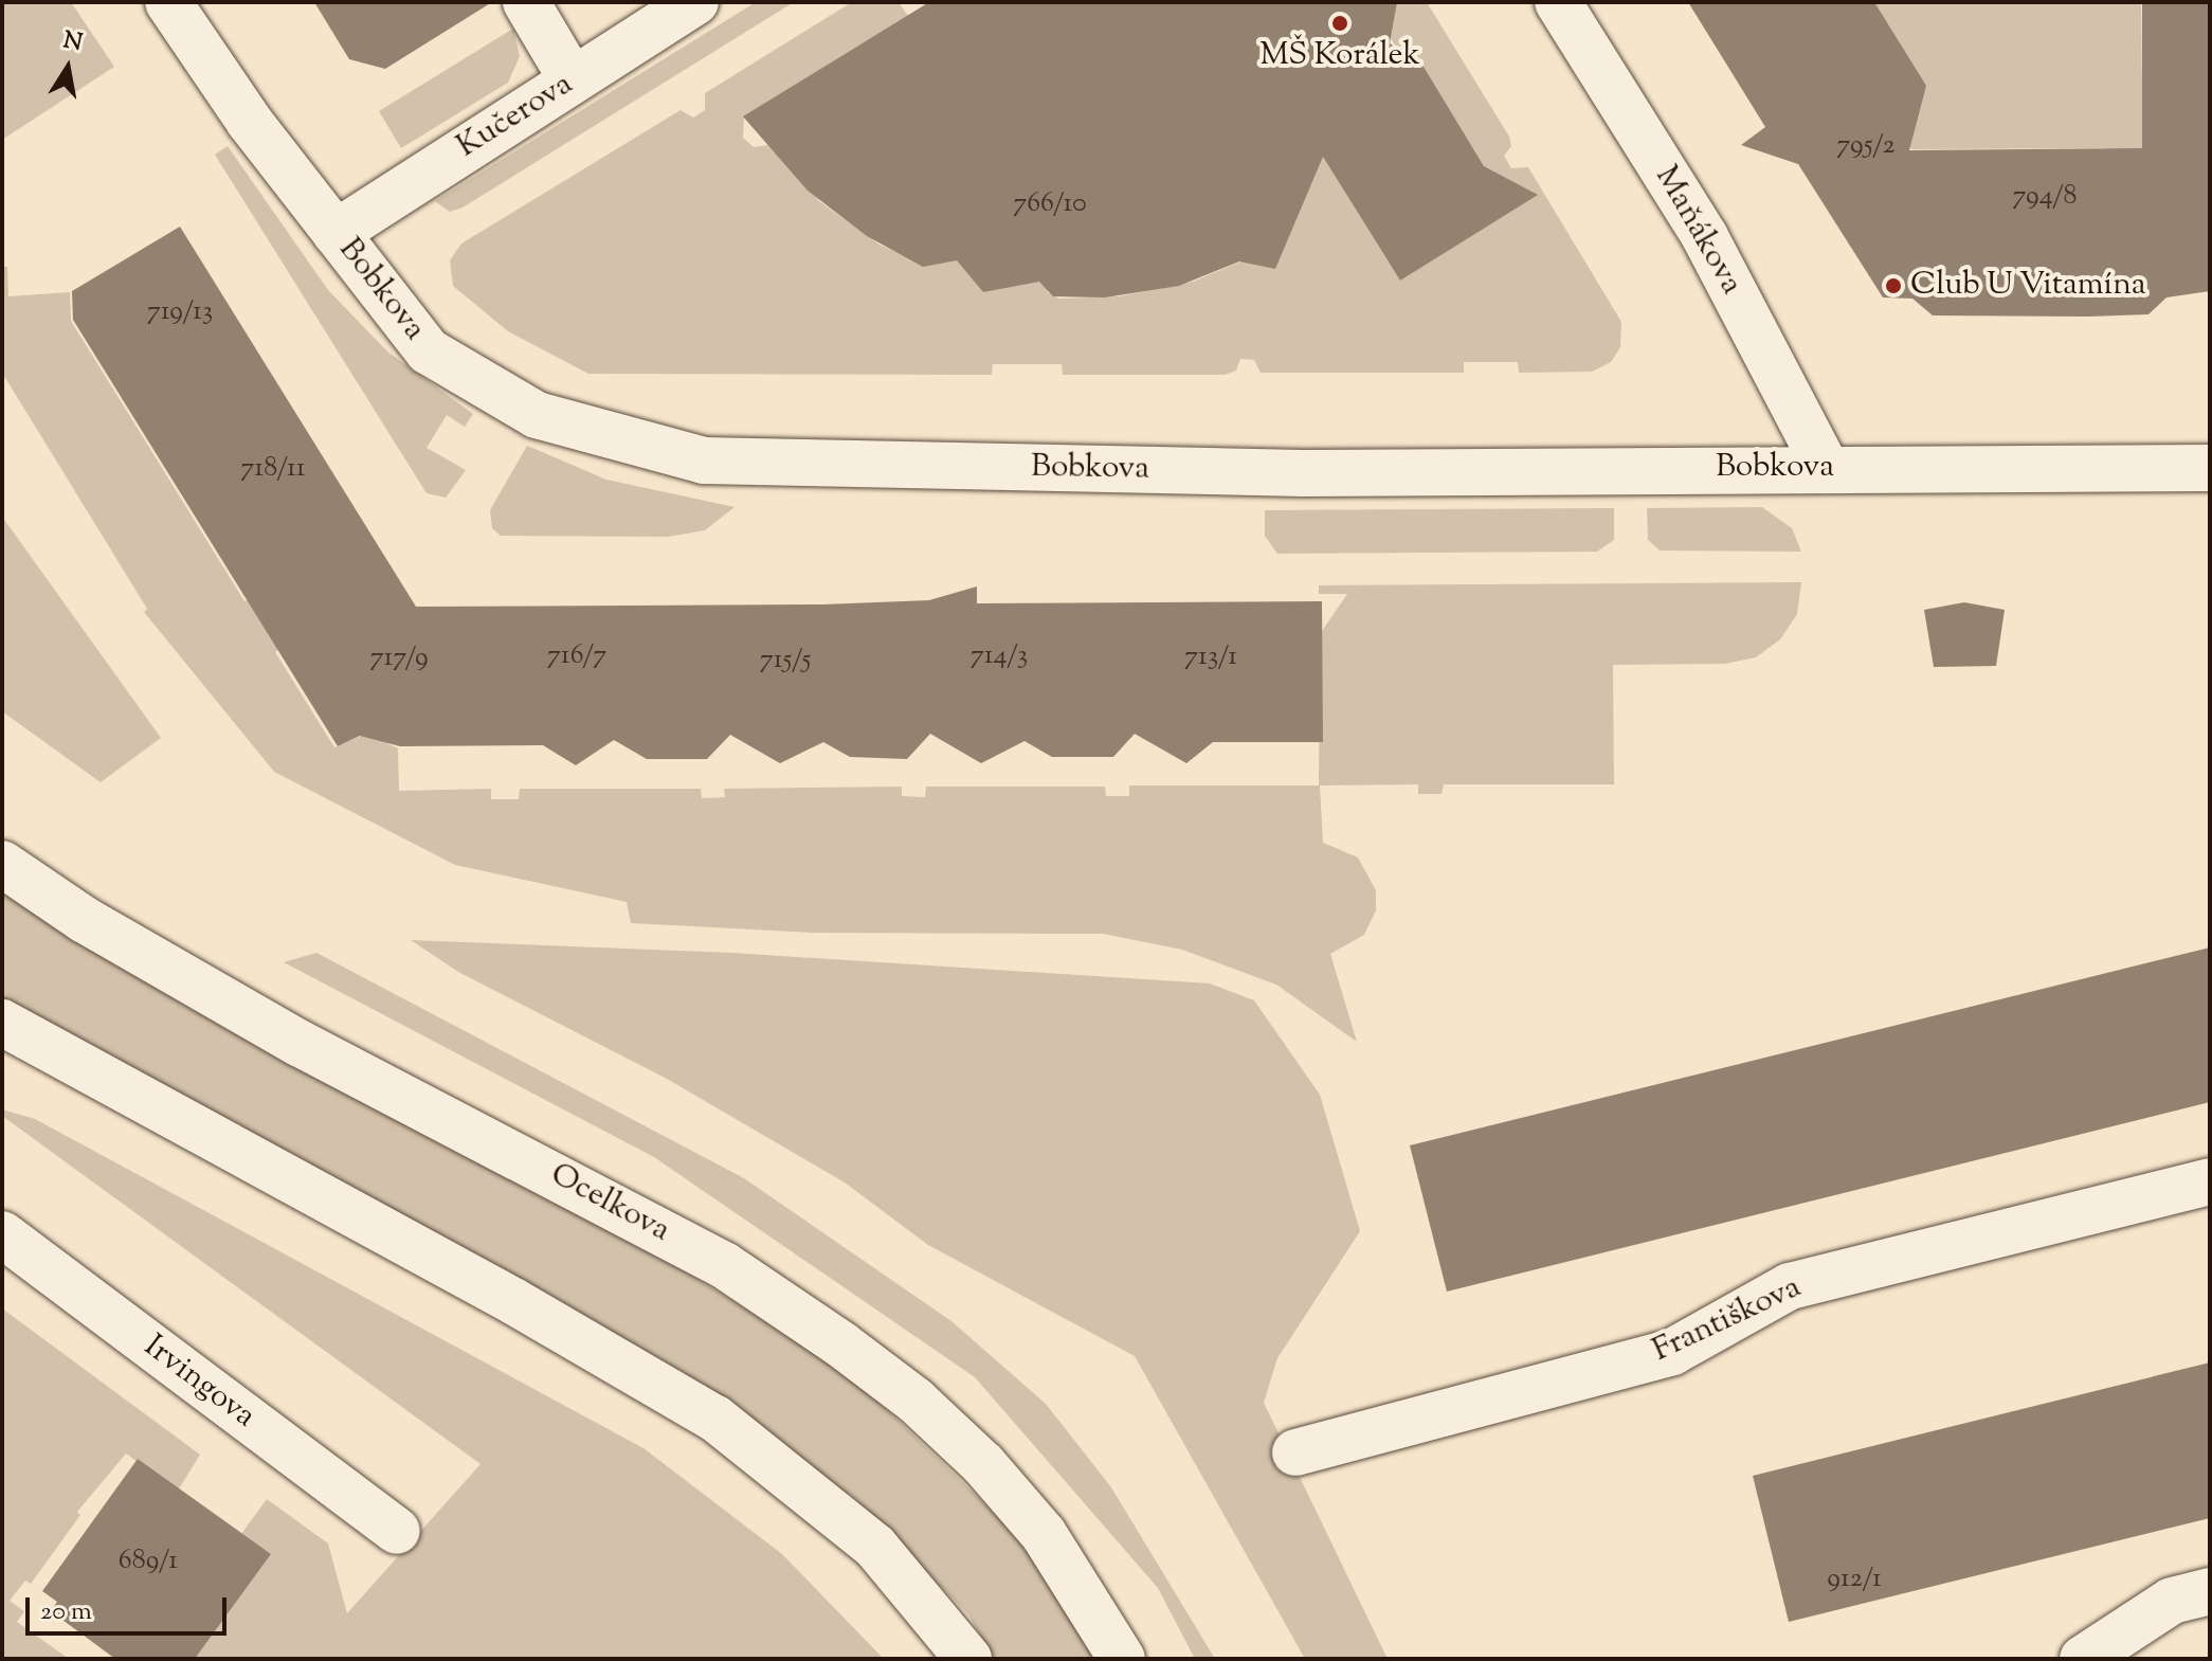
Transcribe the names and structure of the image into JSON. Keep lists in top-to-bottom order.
{
  "streets": {
    "street": [
      "Kučerova",
      "Maňákova",
      "Bobkova",
      "Ocelkova",
      "Františkova",
      "Irvingova"
    ]
  },
  "crossings": [
    ["Kučerova", "Bobkova"],
    ["Maňákova", "Bobkova"]
  ],
  "places": ["MŠ Korálek", "Club U Vitamína"],
  "house_numbers": [
    "795/2",
    "794/8",
    "766/10",
    "719/13",
    "718/11",
    "716/7",
    "714/3",
    "713/1",
    "717/9",
    "715/5",
    "689/1",
    "912/1"
  ],
  "scale_bar": "20 m",
  "north": "top"
}
